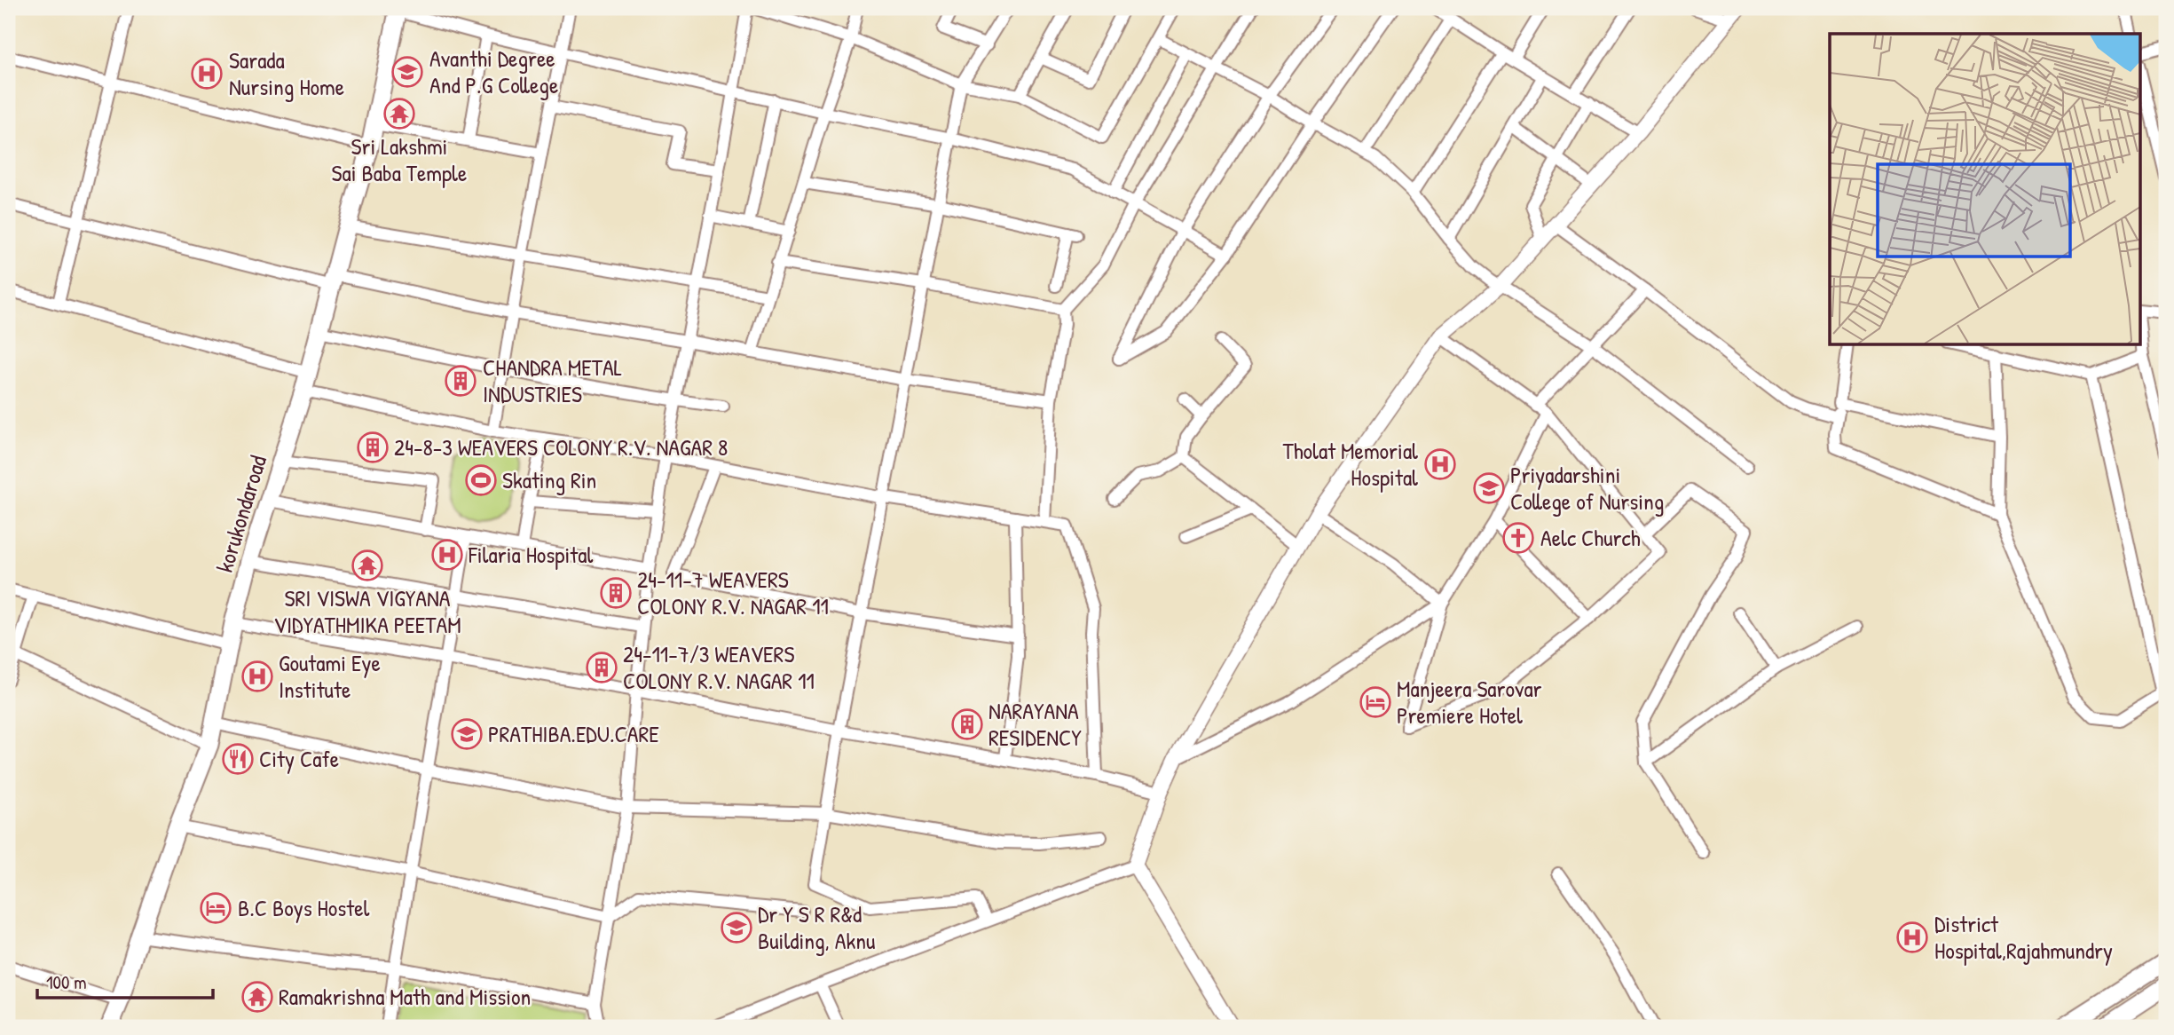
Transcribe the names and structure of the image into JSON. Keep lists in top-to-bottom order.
{
  "streets": {
    "main road": ["korukondaroad"]
  },
  "places": {
    "school or university": [
      "Avanthi Degree And P.G College",
      "Priyadarshini College of Nursing",
      "PRATHIBA.EDU.CARE",
      "Dr Y S R R&d Building, Aknu"
    ],
    "hospital": [
      "Sarada Nursing Home",
      "Tholat Memorial Hospital",
      "Filaria Hospital",
      "Goutami Eye Institute",
      "District Hospital,Rajahmundry"
    ],
    "temple": ["Sri Lakshmi Sai Baba Temple", "SRI VISWA VIGYANA VIDYATHMIKA PEETAM", "Ramakrishna Math and Mission"],
    "building": [
      "CHANDRA METAL INDUSTRIES",
      "24-8-3 WEAVERS COLONY R.V. NAGAR 8",
      "24-11-7 WEAVERS COLONY R.V. NAGAR 11",
      "24-11-7/3 WEAVERS COLONY R.V. NAGAR 11",
      "NARAYANA RESIDENCY"
    ],
    "sports": ["Skating Rin"],
    "church": ["Aelc Church"],
    "hotel": ["Manjeera Sarovar Premiere Hotel", "B.C Boys Hostel"],
    "restaurant": ["City Cafe"]
  },
  "scale_bar": "100 m"
}
